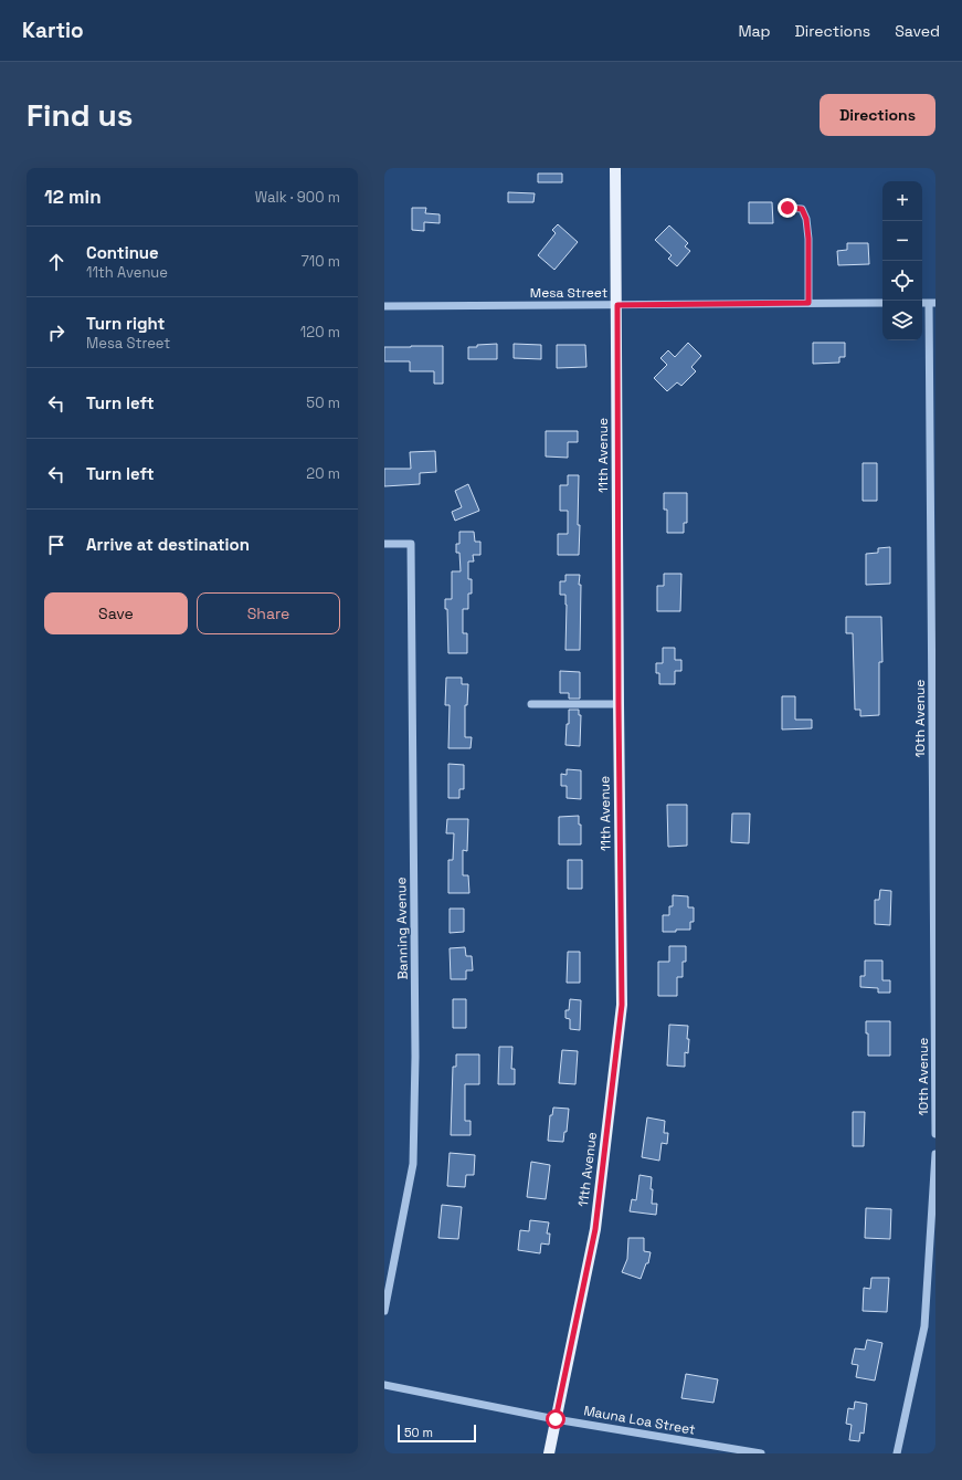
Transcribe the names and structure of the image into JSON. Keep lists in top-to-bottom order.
{
  "streets": {
    "main road": ["11th Avenue"],
    "street": [
      "Mesa Street",
      "10th Avenue",
      "Banning Avenue",
      "Mauna Loa Street"
    ]
  },
  "crossings": [
    ["Mesa Street", "11th Avenue"],
    ["11th Avenue", "Mauna Loa Street"]
  ],
  "scale_bar": "50 m",
  "page": {
    "header": "Kartio",
    "nav": ["Map", "Directions", "Saved"],
    "buttons": [
      "Directions",
      ["Save", "Share"]
    ],
    "title": "Find us",
    "heading": ["12 min", "Walk · 900 m"],
    "map_buttons": ["+", "−"],
    "list": [
      ["Continue", "11th Avenue", "710 m"],
      ["Turn right", "Mesa Street", "120 m"],
      ["Turn left", "50 m"],
      ["Turn left", "20 m"],
      "Arrive at destination"
    ],
    "scale": "50 m"
  }
}
